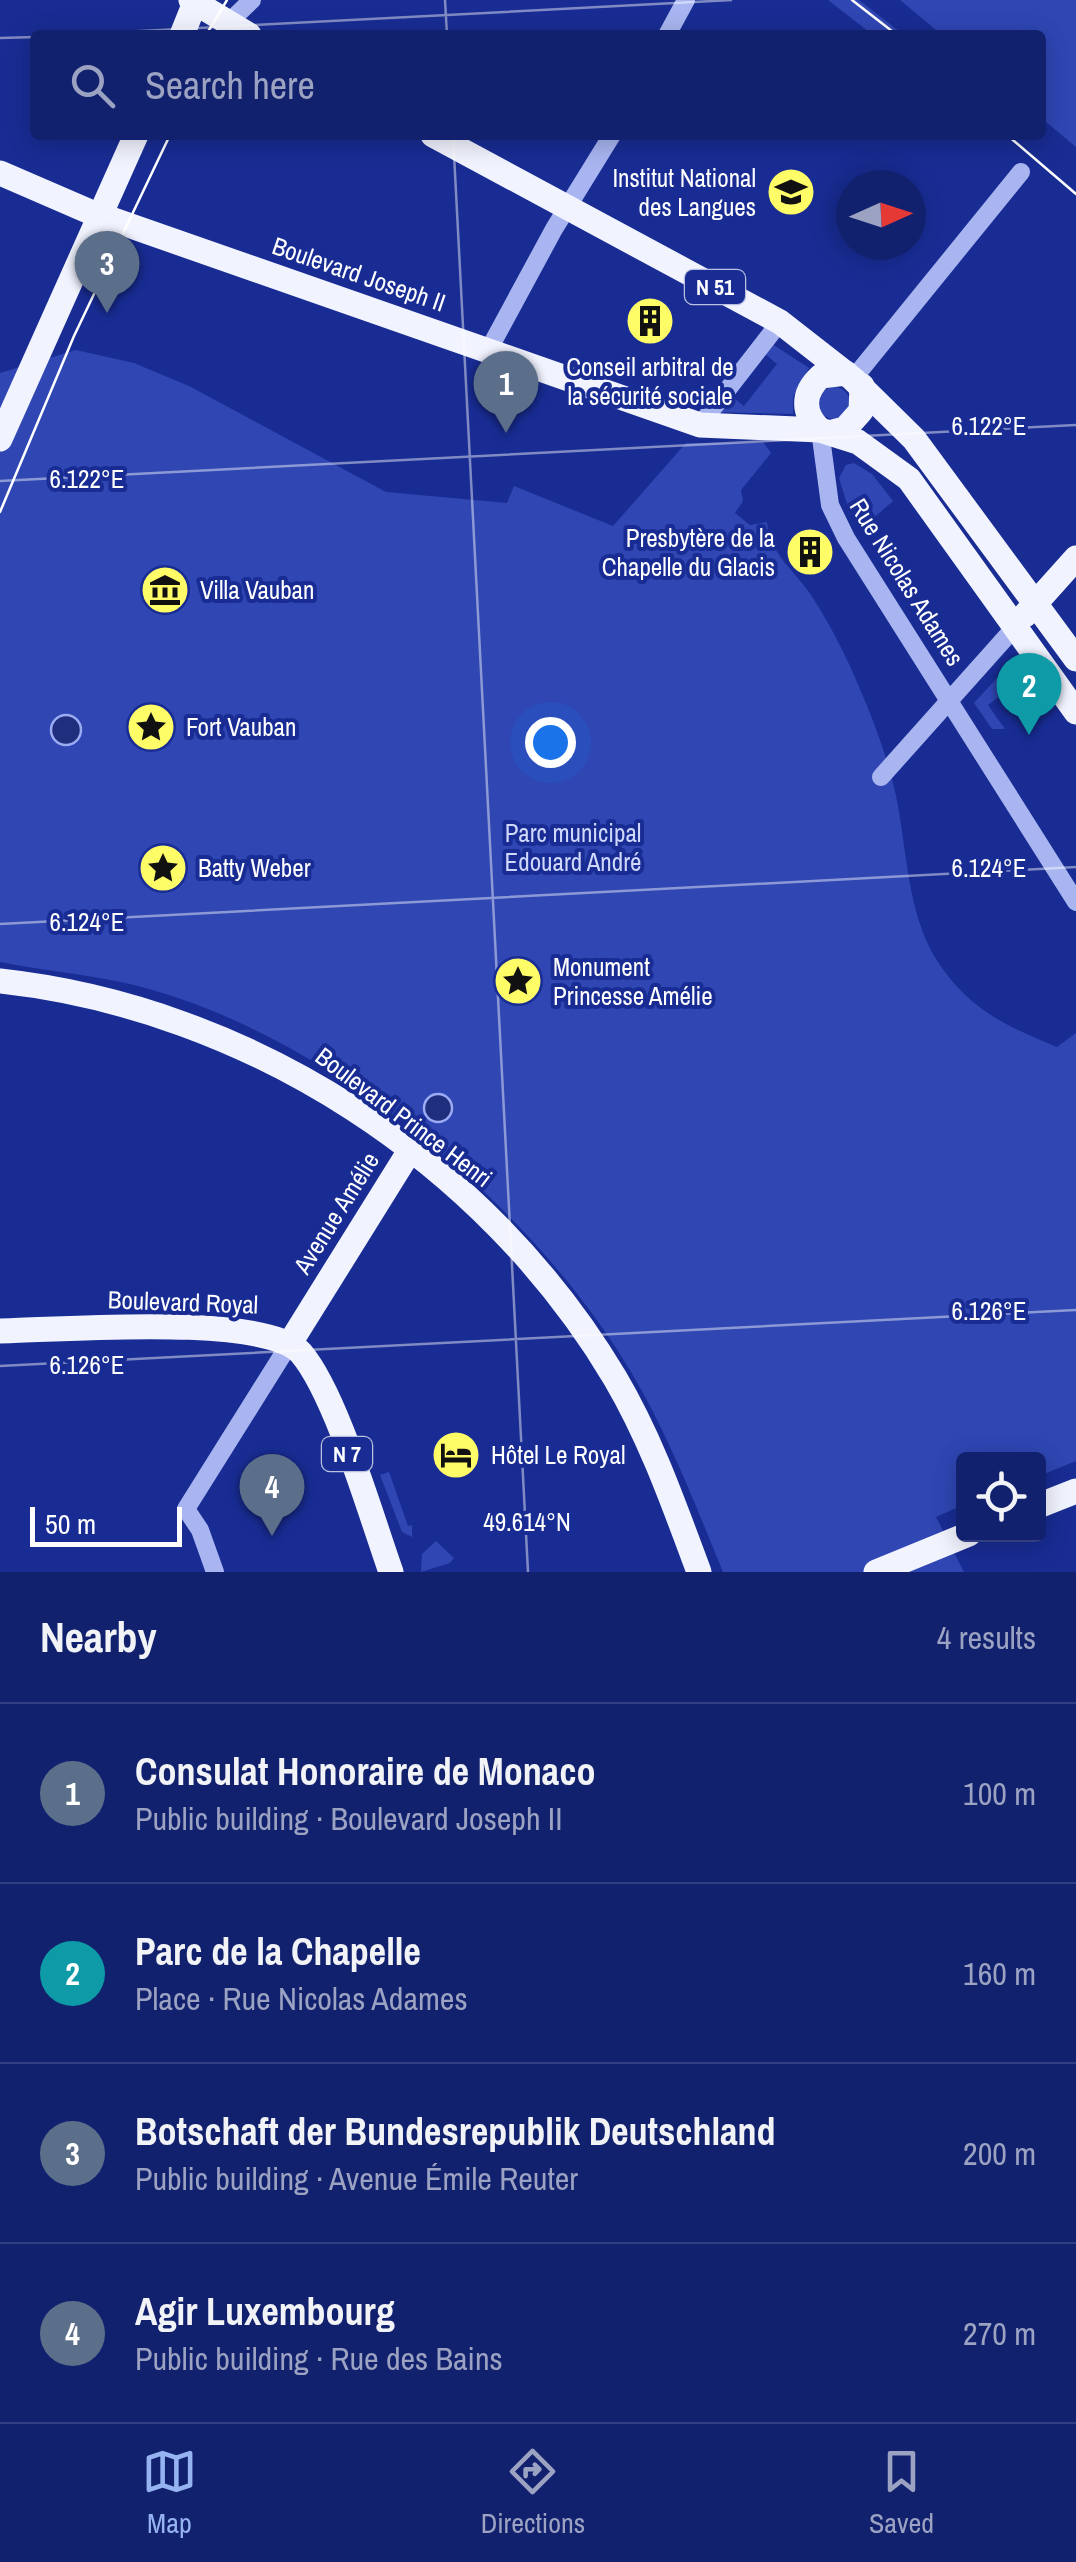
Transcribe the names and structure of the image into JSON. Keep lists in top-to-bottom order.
{
  "streets": {
    "main road": [
      "Boulevard Joseph II",
      "N 51",
      "Boulevard Prince Henri",
      "Avenue Amélie",
      "Boulevard Royal",
      "N 7"
    ],
    "street": ["Rue Nicolas Adames"]
  },
  "crossings": [
    ["Boulevard Joseph II", "N 51"],
    ["Boulevard Joseph II", "Rue Nicolas Adames"],
    ["N 51", "Rue Nicolas Adames"],
    ["Boulevard Prince Henri", "Avenue Amélie"],
    ["Avenue Amélie", "Boulevard Royal"],
    ["Avenue Amélie", "N 7"],
    ["Boulevard Royal", "N 7"]
  ],
  "parks": ["Parc municipal Edouard André"],
  "places": {
    "school or university": ["Institut National des Langues"],
    "building": ["Conseil arbitral de la sécurité sociale", "Presbytère de la Chapelle du Glacis"],
    "museum": ["Villa Vauban"],
    "place": ["Fort Vauban", "Batty Weber", "Monument Princesse Amélie"],
    "hotel": ["Hôtel Le Royal"]
  },
  "scale_bar": "50 m",
  "north": "right",
  "page": {
    "search": "Search here",
    "pins": [
      "3",
      "1",
      "2",
      "4"
    ],
    "scale": "50 m",
    "heading": ["Nearby", "4 results"],
    "list": [
      {
        "mark": "1",
        "name": "Consulat Honoraire de Monaco",
        "note": "Public building · Boulevard Joseph II",
        "value": "100 m"
      },
      {
        "mark": "2",
        "name": "Parc de la Chapelle",
        "note": "Place · Rue Nicolas Adames",
        "value": "160 m"
      },
      {
        "mark": "3",
        "name": "Botschaft der Bundesrepublik Deutschland",
        "note": "Public building · Avenue Émile Reuter",
        "value": "200 m"
      },
      {
        "mark": "4",
        "name": "Agir Luxembourg",
        "note": "Public building · Rue des Bains",
        "value": "270 m"
      }
    ],
    "nav": ["Map", "Directions", "Saved"]
  },
  "coordinates": [
    "6.122°E",
    "6.124°E",
    "6.126°E",
    "49.614°N"
  ]
}
